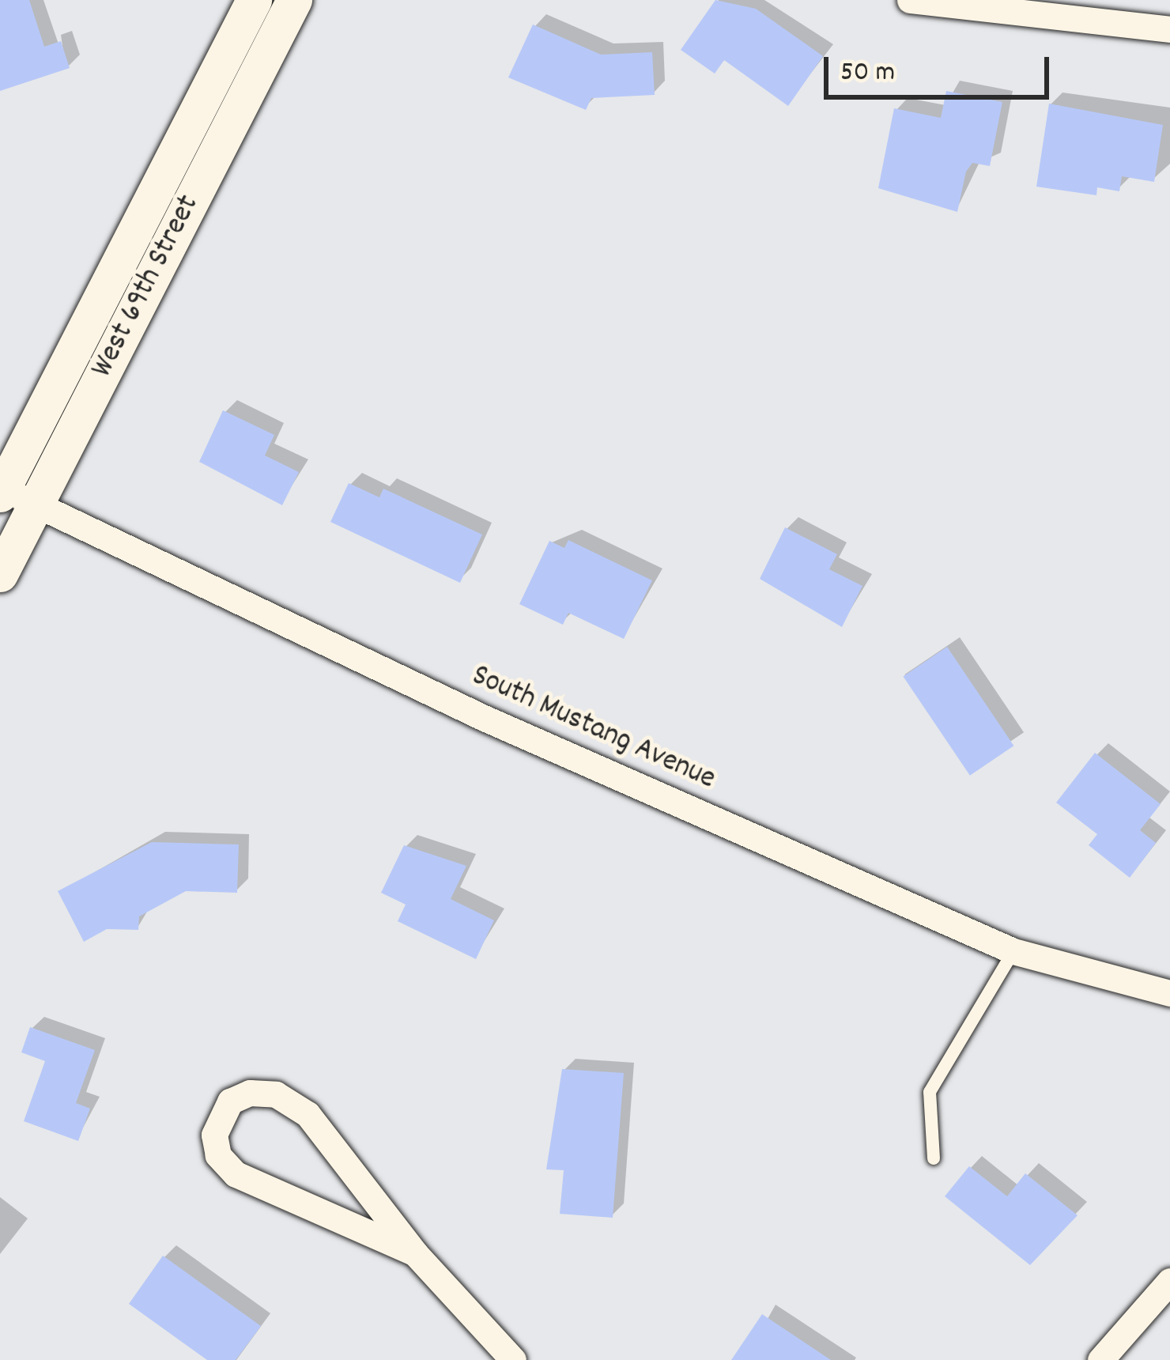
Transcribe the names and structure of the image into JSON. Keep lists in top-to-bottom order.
{
  "streets": {
    "main road": ["West 69th Street"],
    "street": ["South Mustang Avenue"]
  },
  "crossings": [
    ["West 69th Street", "South Mustang Avenue"]
  ],
  "scale_bar": "50 m"
}
